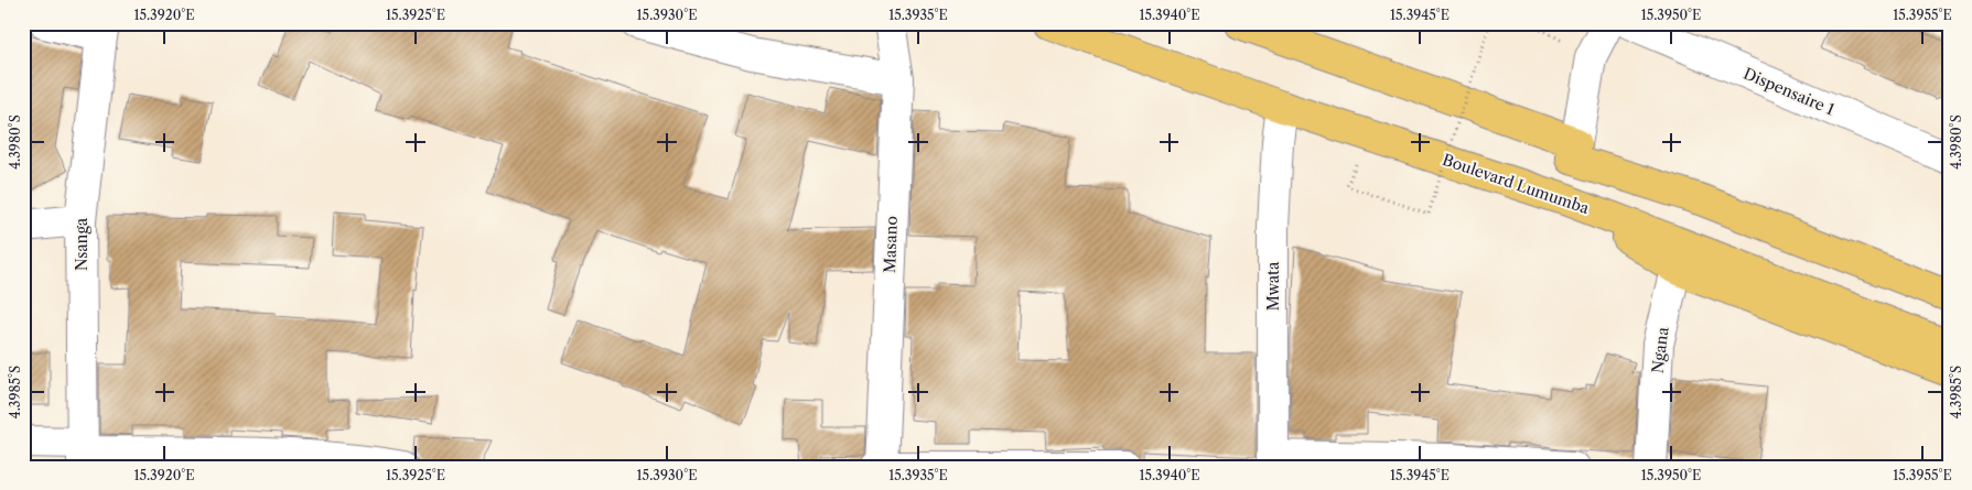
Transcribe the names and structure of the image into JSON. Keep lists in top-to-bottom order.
{
  "streets": {
    "highway": ["Boulevard Lumumba"],
    "street": [
      "Dispensaire 1",
      "Nsanga",
      "Masano",
      "Mwata",
      "Ngana"
    ]
  },
  "crossings": [
    ["Boulevard Lumumba", "Mwata"],
    ["Boulevard Lumumba", "Ngana"]
  ],
  "coordinates": [
    "15.3920°E",
    "15.3925°E",
    "15.3930°E",
    "15.3935°E",
    "15.3940°E",
    "15.3945°E",
    "15.3950°E",
    "15.3955°E",
    "4.3980°S",
    "4.3985°S"
  ]
}
